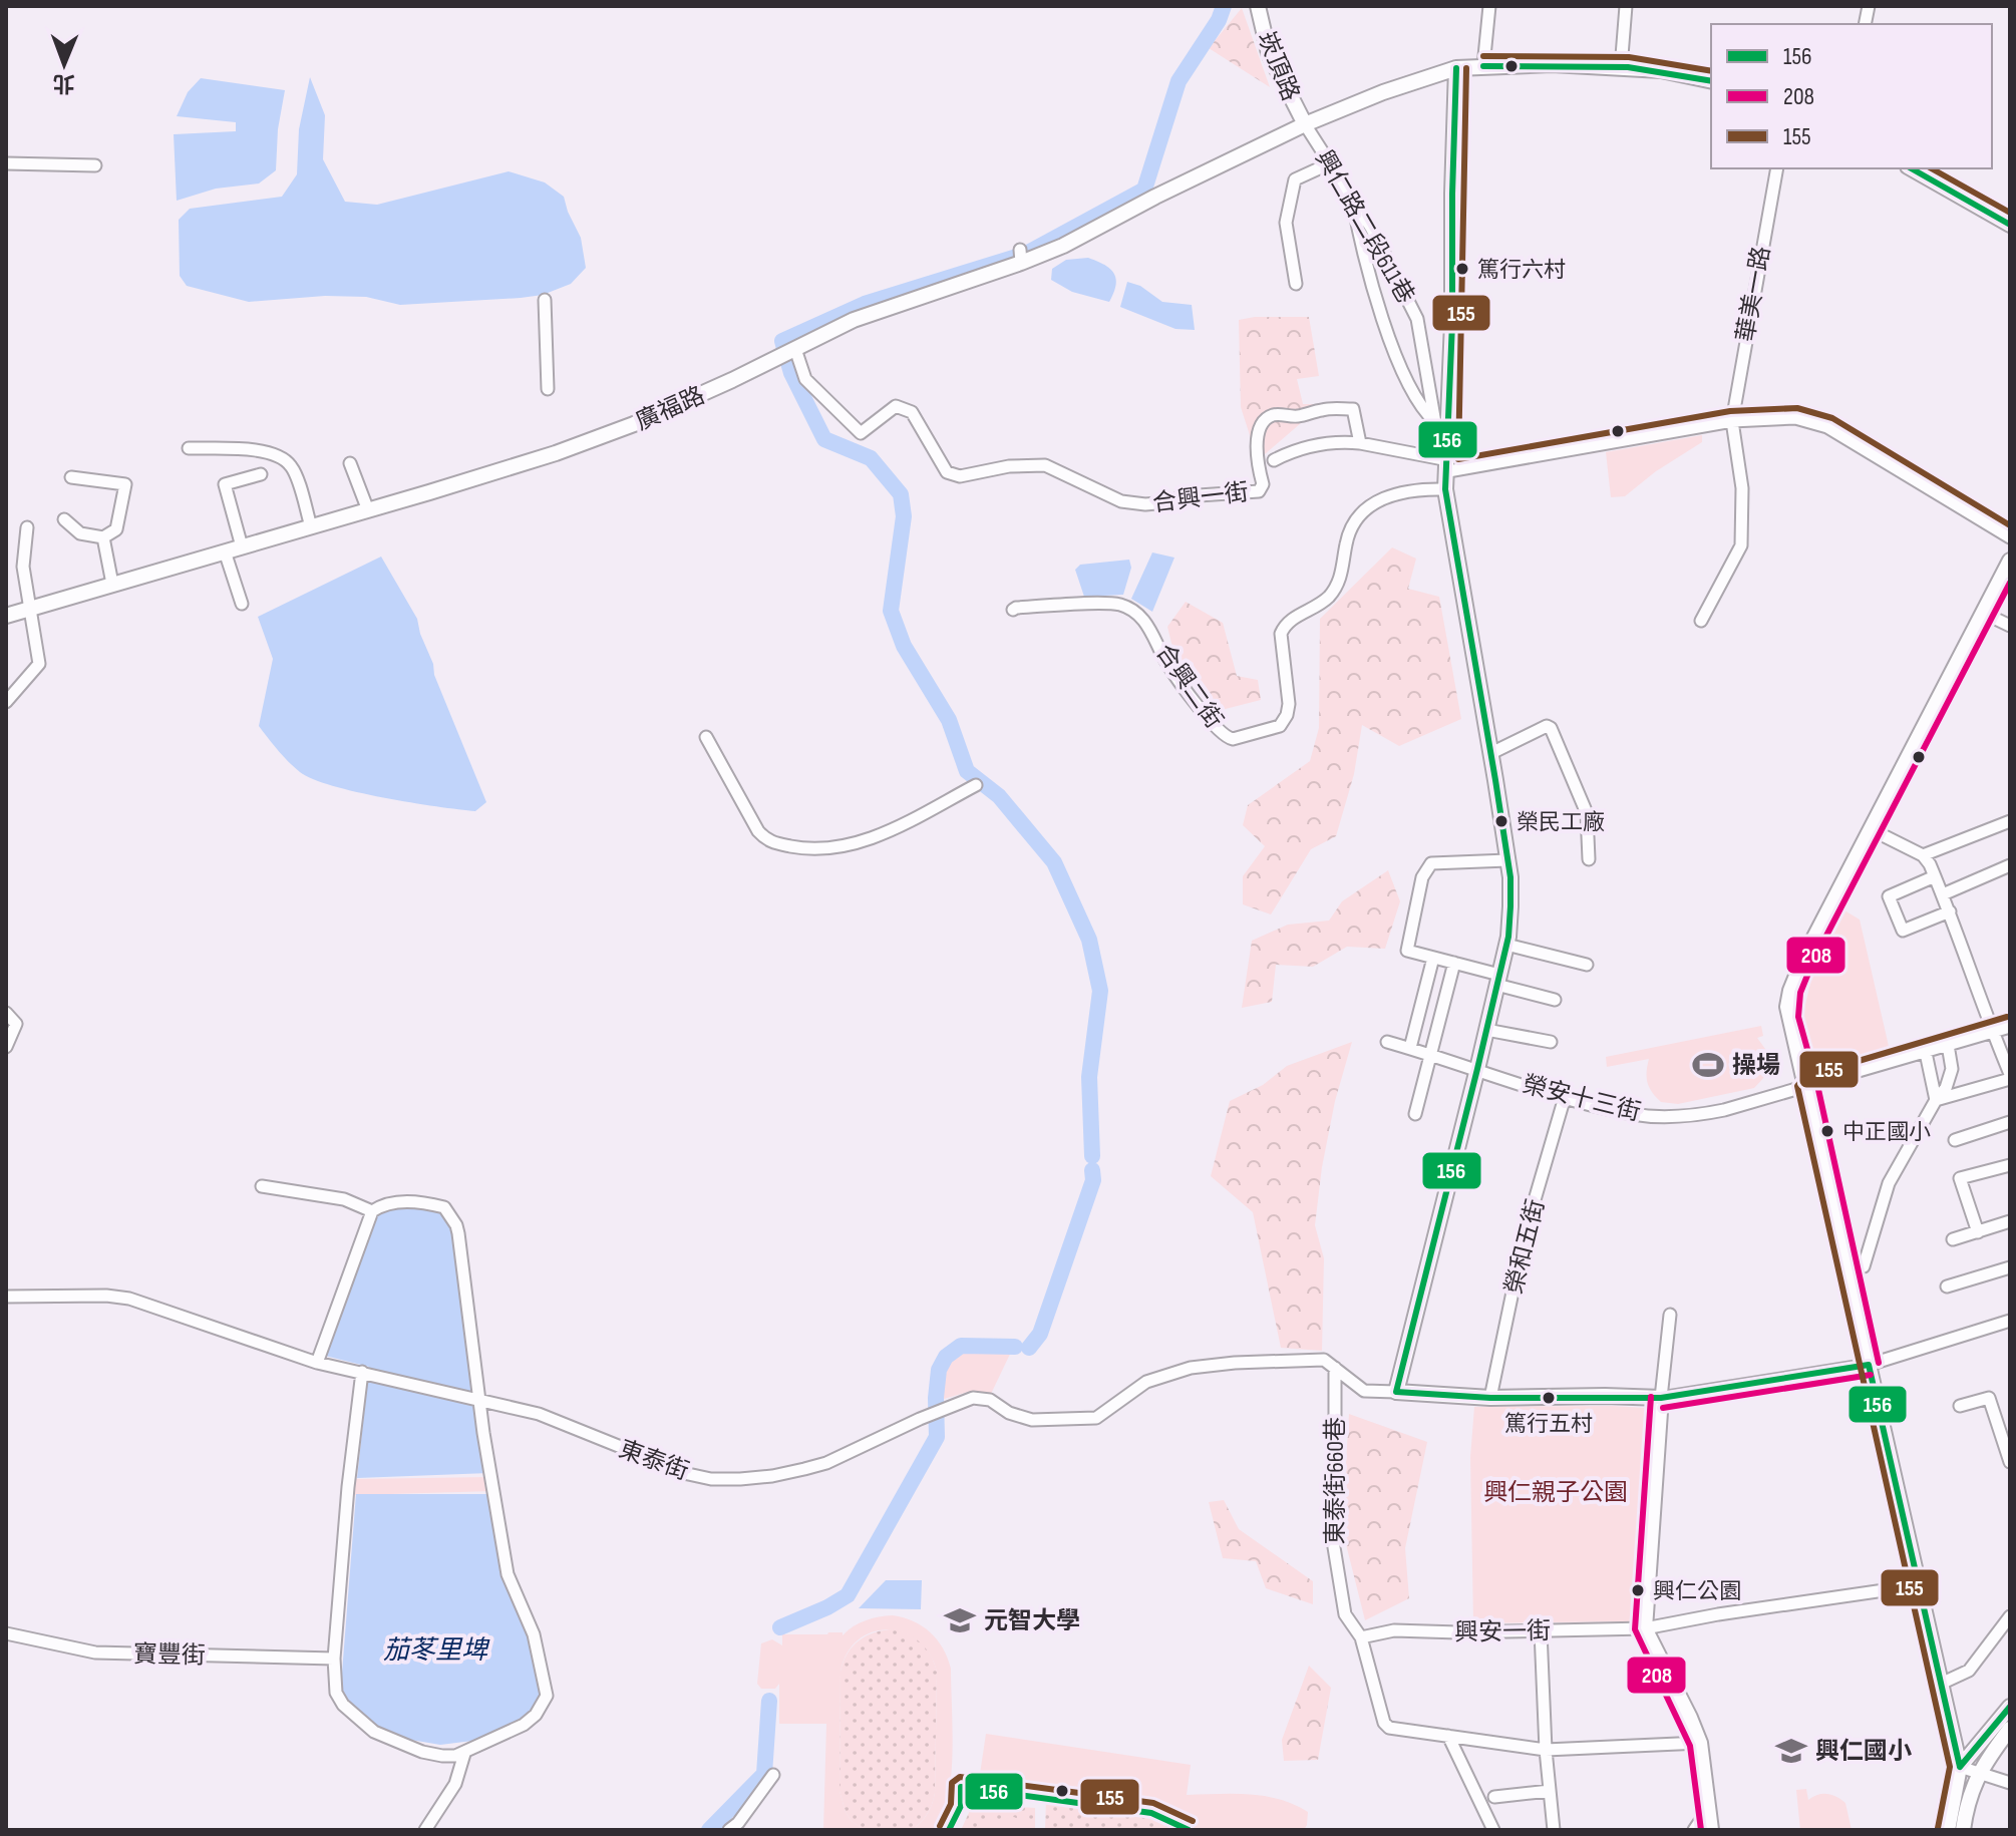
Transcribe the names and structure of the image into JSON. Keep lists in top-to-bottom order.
{
  "streets": {
    "street": [
      "崁頂路",
      "興仁路二段611巷",
      "華美一路",
      "廣福路",
      "合興一街",
      "合興二街",
      "榮安十三街",
      "榮和五街",
      "東泰街",
      "東泰街660巷",
      "興安一街",
      "寶豐街"
    ]
  },
  "crossings": [
    ["崁頂路", "興仁路二段611巷"],
    ["崁頂路", "廣福路"],
    ["興仁路二段611巷", "廣福路"],
    ["廣福路", "合興一街"],
    ["榮安十三街", "榮和五街"],
    ["東泰街", "東泰街660巷"],
    ["東泰街660巷", "興安一街"]
  ],
  "water": ["茄苳里埤"],
  "parks": ["興仁親子公園"],
  "places": {
    "other": [
      "篤行六村",
      "榮民工廠",
      "中正國小",
      "篤行五村",
      "興仁公園"
    ],
    "sports": ["操場"],
    "school or university": ["元智大學", "興仁國小"]
  },
  "lines": ["transit line 155", "transit line 156", "transit line 208"],
  "legend": ["156", "208", "155"],
  "north": "bottom"
}
